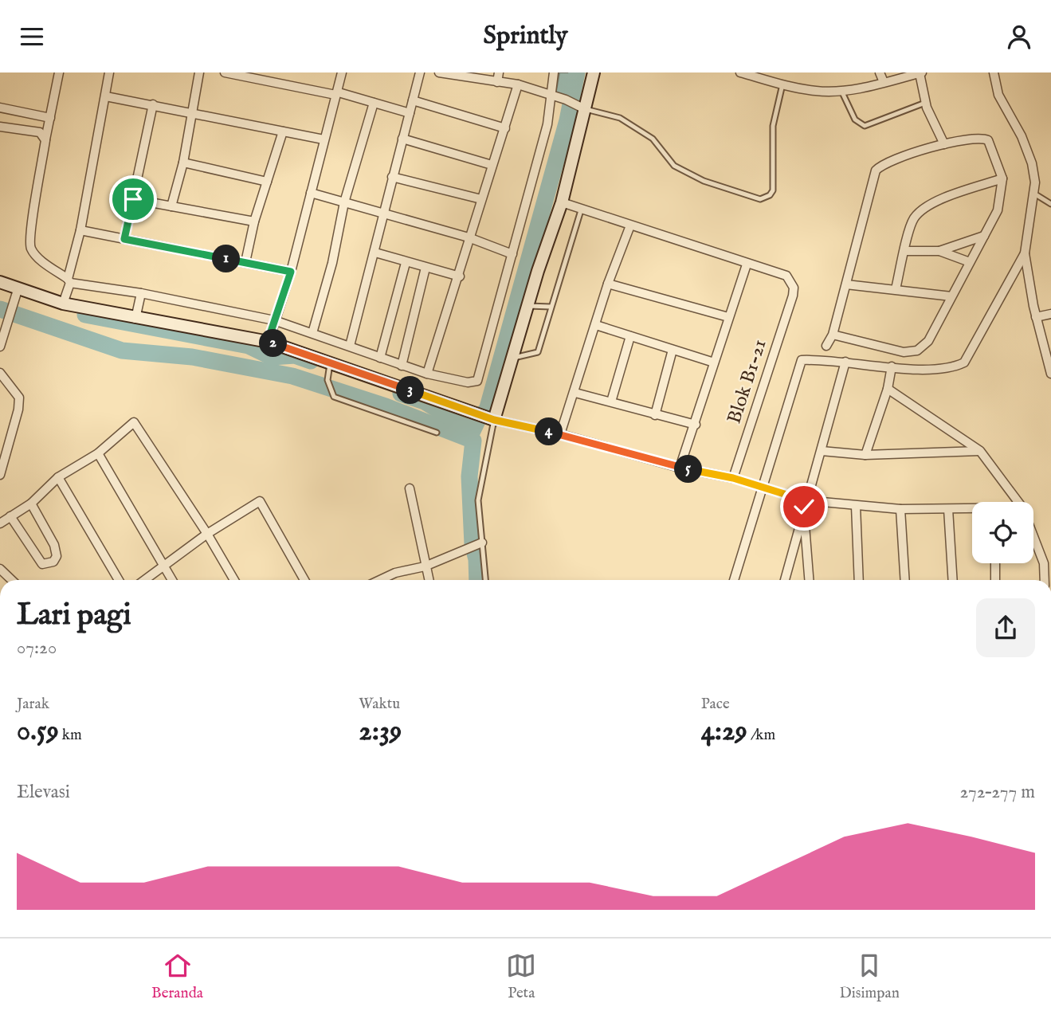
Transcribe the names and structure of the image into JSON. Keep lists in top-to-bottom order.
{
  "streets": {
    "street": ["Blok B1-21"]
  },
  "page": {
    "header": "Sprintly",
    "pins": [
      "1",
      "2",
      "3",
      "4",
      "5"
    ],
    "heading": ["Lari pagi", "07:20"],
    "stats": [
      ["Jarak", "0.59 km"],
      ["Waktu", "2:39"],
      ["Pace", "4:29 /km"]
    ],
    "chart": ["Elevasi", "272–277 m"],
    "tabs": ["Beranda", "Peta", "Disimpan"]
  }
}
